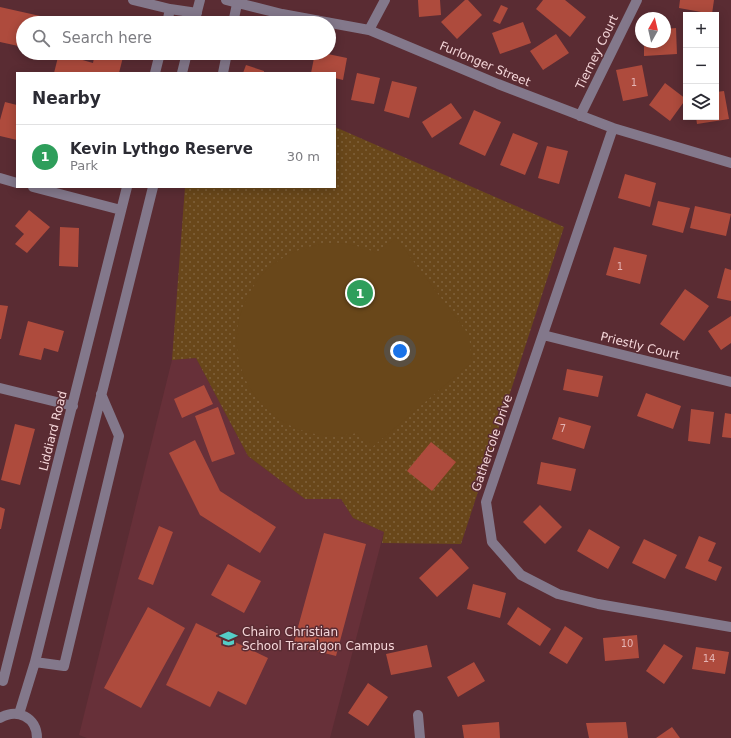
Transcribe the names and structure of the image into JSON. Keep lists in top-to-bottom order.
{
  "streets": {
    "street": [
      "Tierney Court",
      "Furlonger Street",
      "Priestly Court",
      "Liddiard Road",
      "Gathercole Drive"
    ]
  },
  "crossings": [
    ["Tierney Court", "Furlonger Street"],
    ["Furlonger Street", "Gathercole Drive"],
    ["Priestly Court", "Gathercole Drive"]
  ],
  "places": {
    "school or university": ["Chairo Christian School Traralgon Campus"]
  },
  "house_numbers": [
    "1",
    "1",
    "7",
    "10",
    "14"
  ],
  "north": "top",
  "page": {
    "map_buttons": ["+", "−"],
    "search": "Search here",
    "heading": "Nearby",
    "list": [
      {
        "mark": "1",
        "name": "Kevin Lythgo Reserve",
        "note": "Park",
        "value": "30 m"
      }
    ],
    "pins": "1"
  }
}
